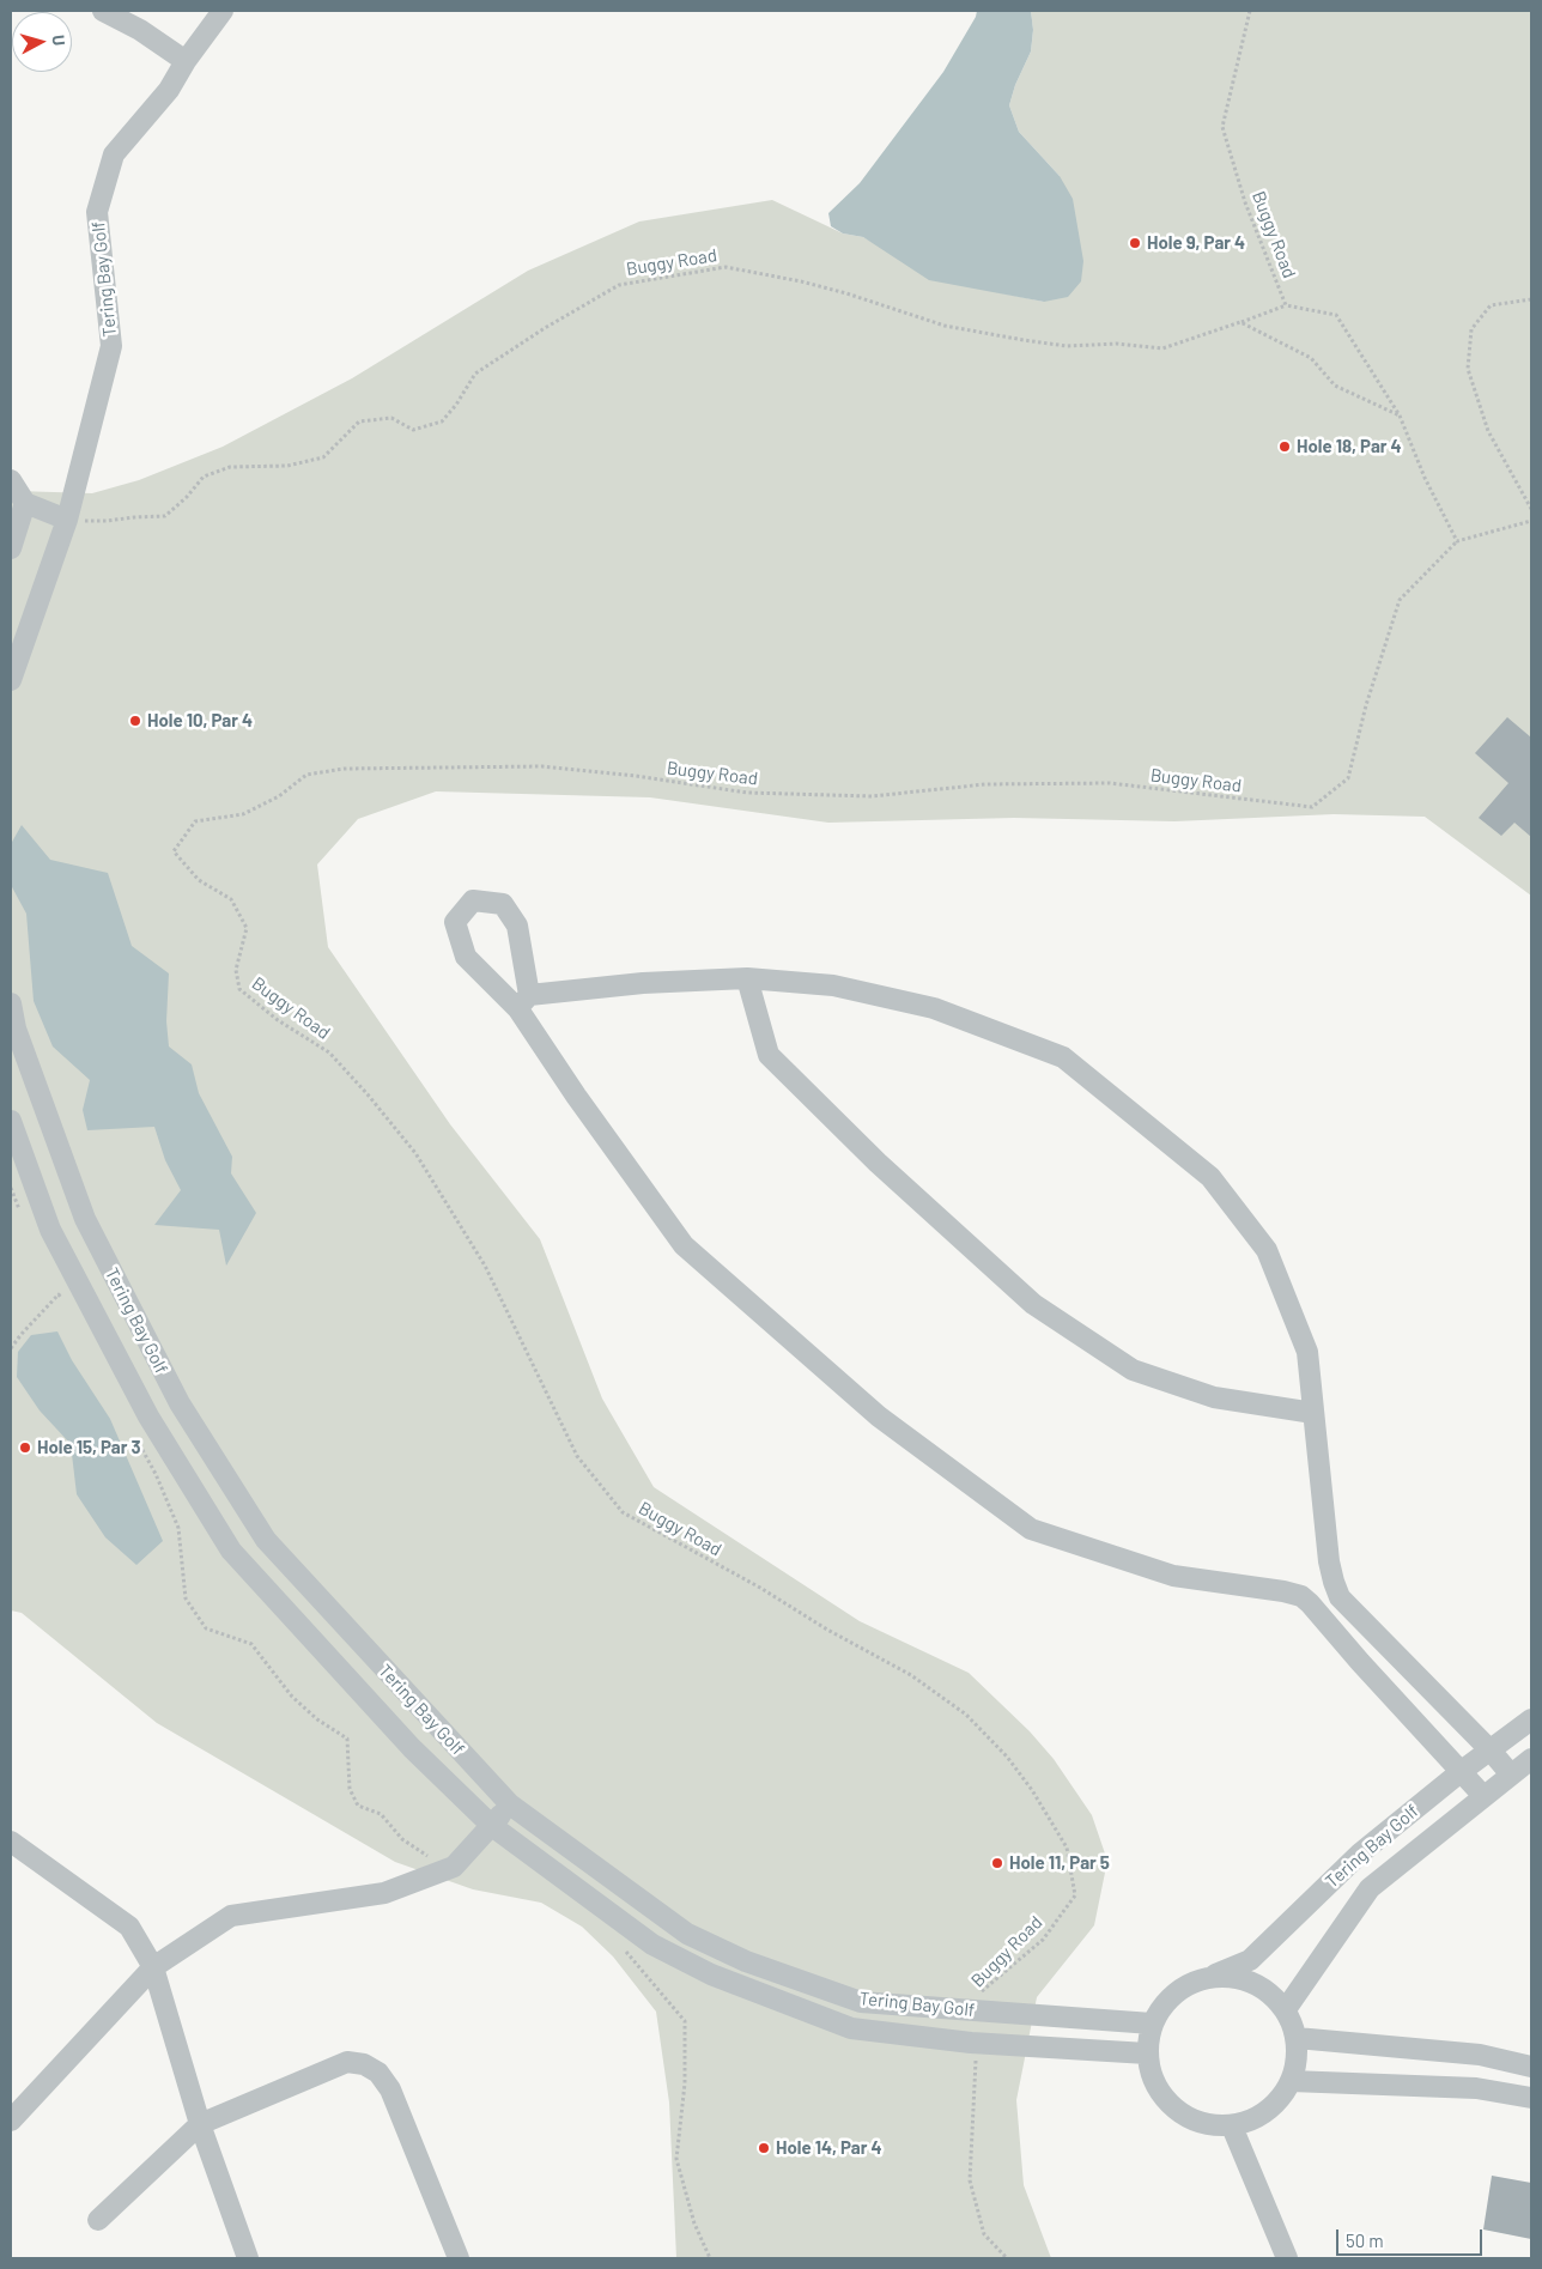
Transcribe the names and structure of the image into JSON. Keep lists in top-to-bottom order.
{
  "streets": {
    "street": ["Tering Bay Golf"],
    "path": ["Buggy Road"]
  },
  "crossings": [
    ["Buggy Road", "Tering Bay Golf"]
  ],
  "places": [
    "Hole 9, Par 4",
    "Hole 18, Par 4",
    "Hole 10, Par 4",
    "Hole 15, Par 3",
    "Hole 11, Par 5",
    "Hole 14, Par 4"
  ],
  "scale_bar": "50 m",
  "north": "right"
}
